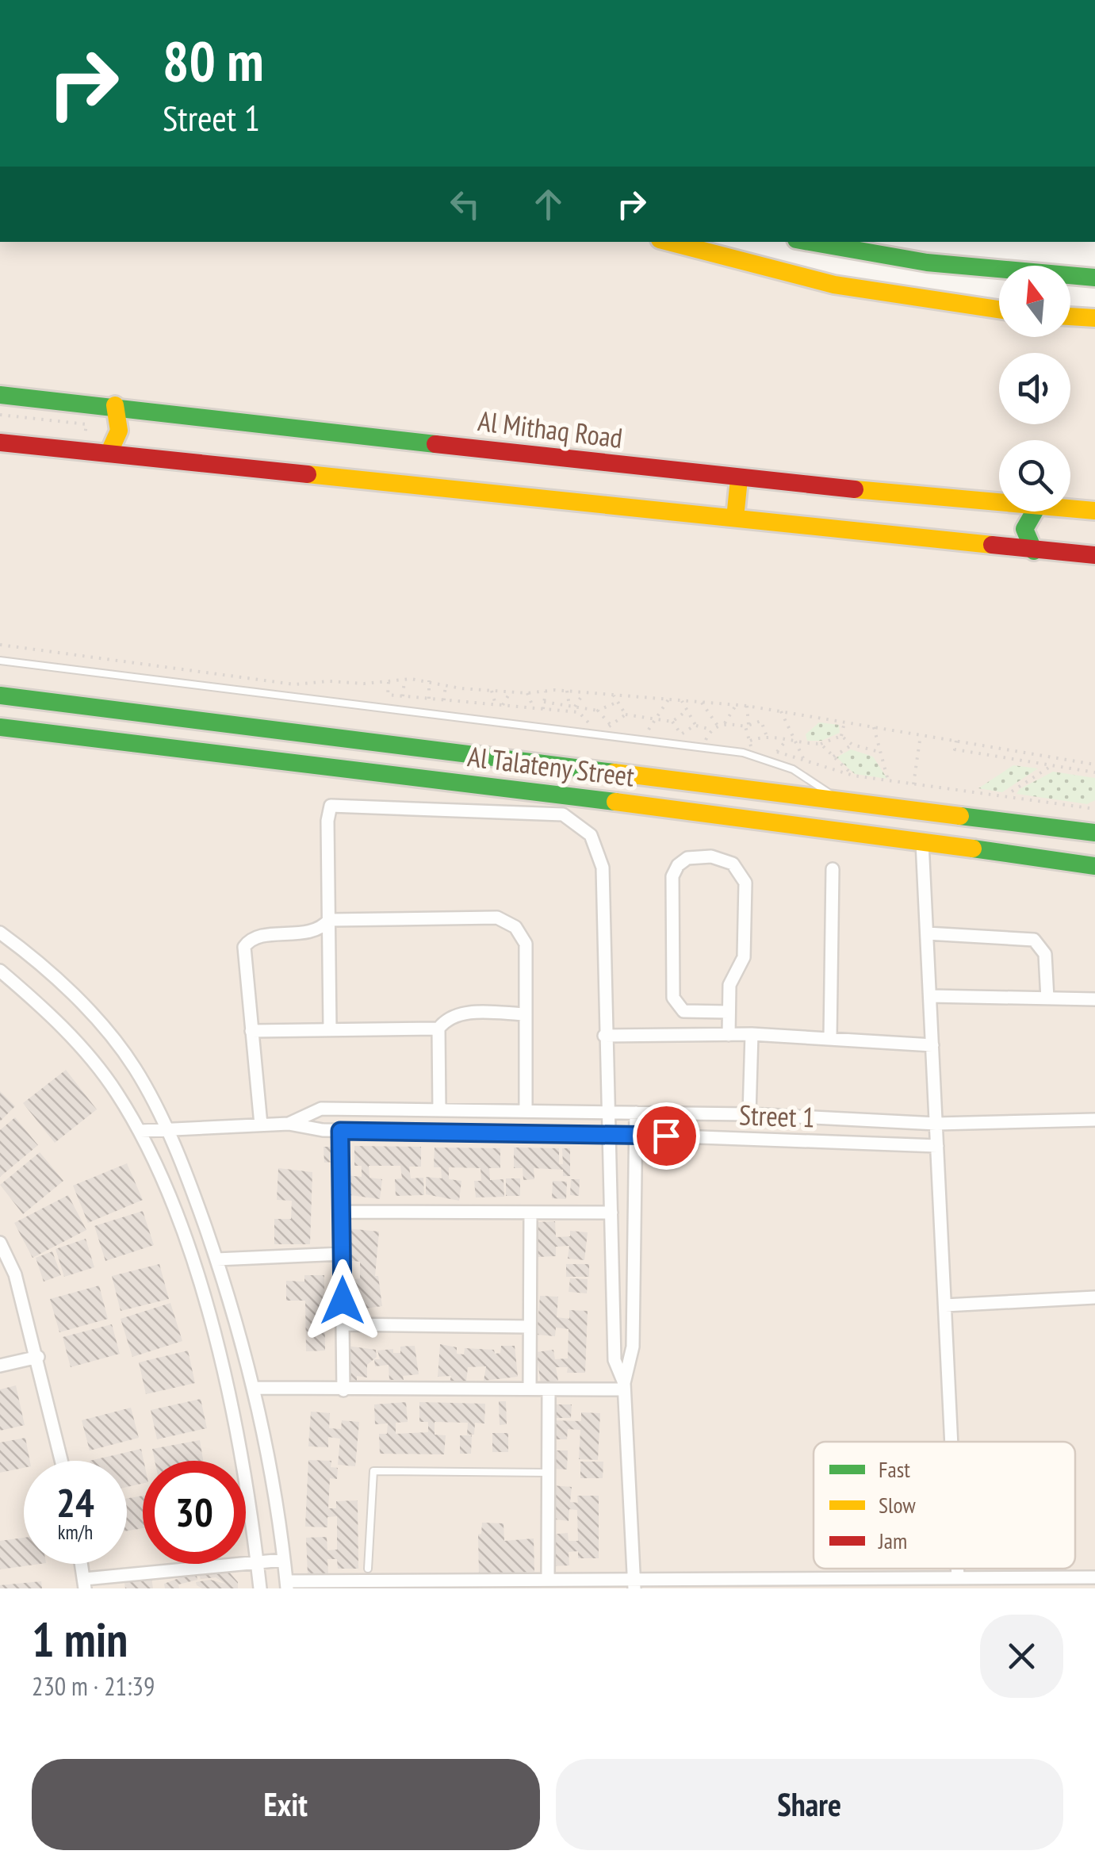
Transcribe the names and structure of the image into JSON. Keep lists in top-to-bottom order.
{
  "streets": {
    "main road": ["Al Mithaq Road", "Al Talateny Street"],
    "street": ["Street 1"]
  },
  "legend": ["Fast", "Slow", "Jam"],
  "north": "top",
  "page": {
    "turn": ["80 m", "Street 1"],
    "speed": "24 km/h",
    "limit": "30",
    "heading": ["1 min", "230 m · 21:39"],
    "buttons": ["Exit", "Share"]
  }
}
